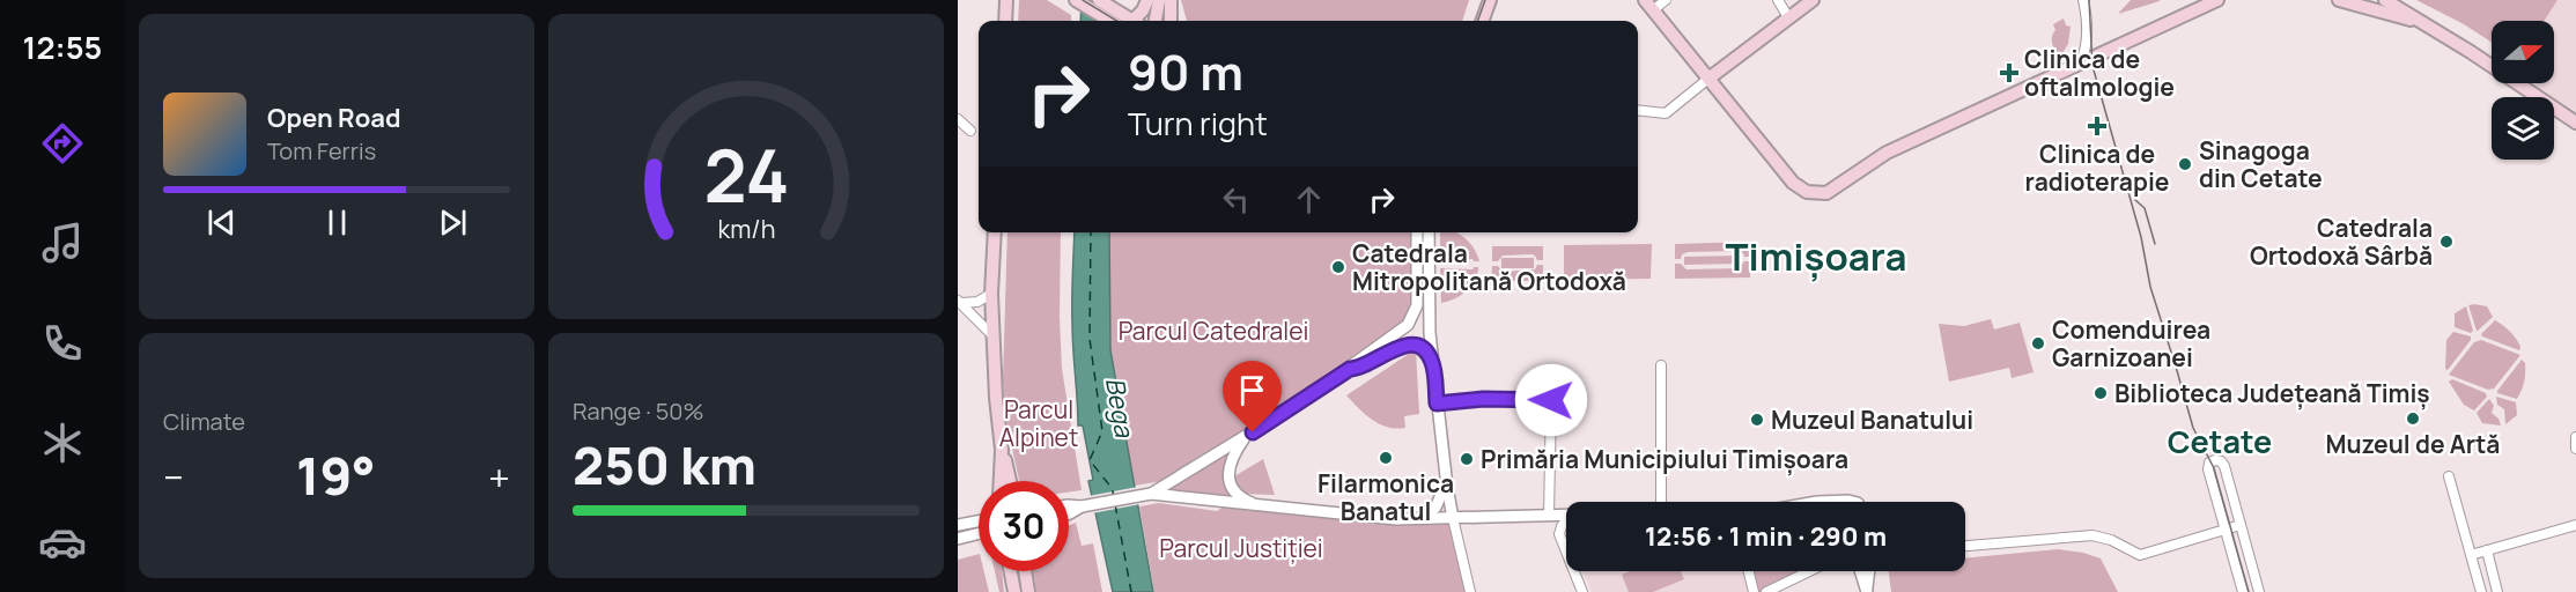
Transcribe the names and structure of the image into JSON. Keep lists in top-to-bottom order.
{
  "districts": ["Timișoara", "Cetate"],
  "water": ["Bega"],
  "parks": ["Parcul Catedralei", "Parcul Alpinet", "Parcul Justiției"],
  "places": {
    "health": ["Clinica de oftalmologie", "Clinica de radioterapie"],
    "other": [
      "Sinagoga din Cetate",
      "Catedrala Ortodoxă Sârbă",
      "Catedrala Mitropolitană Ortodoxă",
      "Comenduirea Garnizoanei",
      "Biblioteca Județeană Timiș",
      "Muzeul de Artă",
      "Muzeul Banatului",
      "Filarmonica Banatul",
      "Primăria Municipiului Timișoara"
    ]
  },
  "north": "right",
  "page": {
    "tabs": "12:55",
    "turn": ["90 m", "Turn right"],
    "song": ["Open Road", "Tom Ferris"],
    "tile": [
      "Climate",
      ["Range · 50%", "250 km"]
    ],
    "heat": ["−", "19°", "+"],
    "limit": "30",
    "trip": "12:56 · 1 min · 290 m",
    "gauge": ["24", "km/h"]
  }
}
